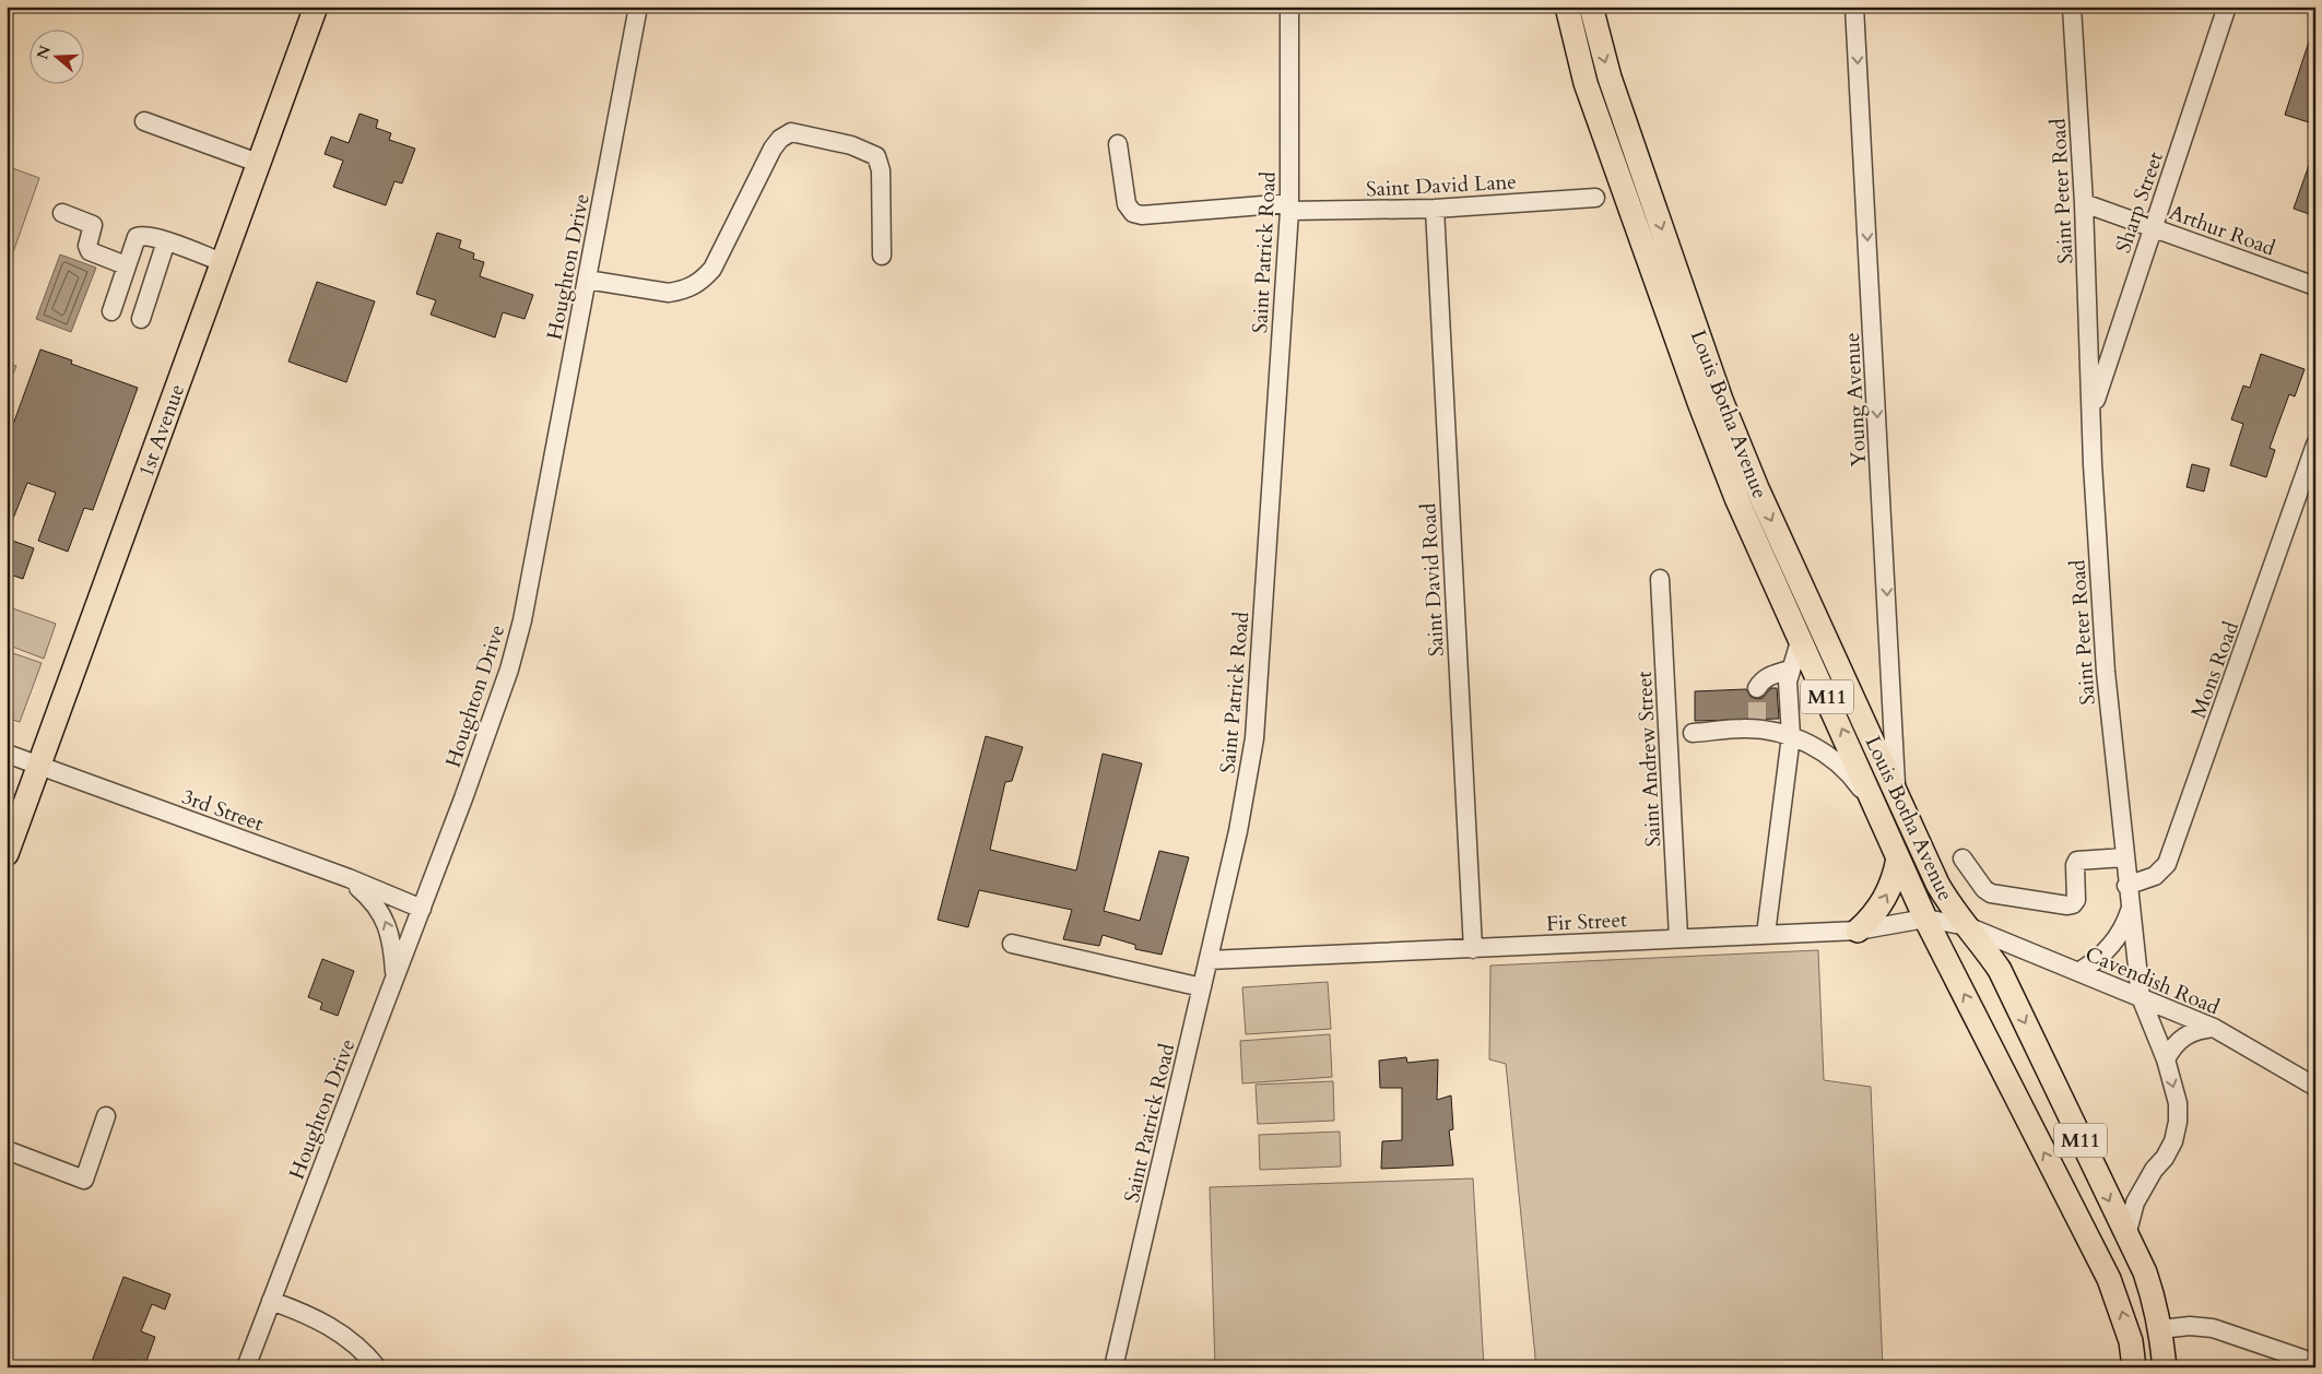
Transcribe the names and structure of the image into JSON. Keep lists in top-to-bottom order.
{
  "streets": {
    "main road": ["Louis Botha Avenue", "1st Avenue", "M11"],
    "street": [
      "Saint David Lane",
      "Saint Peter Road",
      "Sharp Street",
      "Arthur Road",
      "Saint Patrick Road",
      "Houghton Drive",
      "Young Avenue",
      "Saint David Road",
      "Mons Road",
      "Saint Andrew Street",
      "3rd Street",
      "Fir Street",
      "Cavendish Road"
    ]
  },
  "crossings": [
    ["Saint David Lane", "Saint Patrick Road"],
    ["Saint David Lane", "Saint David Road"],
    ["Saint Peter Road", "Sharp Street"],
    ["Saint Peter Road", "Arthur Road"],
    ["Saint Peter Road", "Louis Botha Avenue"],
    ["Saint Peter Road", "Mons Road"],
    ["Saint Peter Road", "Cavendish Road"],
    ["Sharp Street", "Arthur Road"],
    ["Saint Patrick Road", "Fir Street"],
    ["Houghton Drive", "3rd Street"],
    ["Young Avenue", "Louis Botha Avenue"],
    ["Louis Botha Avenue", "Fir Street"],
    ["Louis Botha Avenue", "Cavendish Road"],
    ["1st Avenue", "3rd Street"],
    ["Saint David Road", "Fir Street"],
    ["Saint Andrew Street", "Fir Street"],
    ["Fir Street", "Cavendish Road"]
  ],
  "one_way": ["Young Avenue"],
  "north": "left"
}
